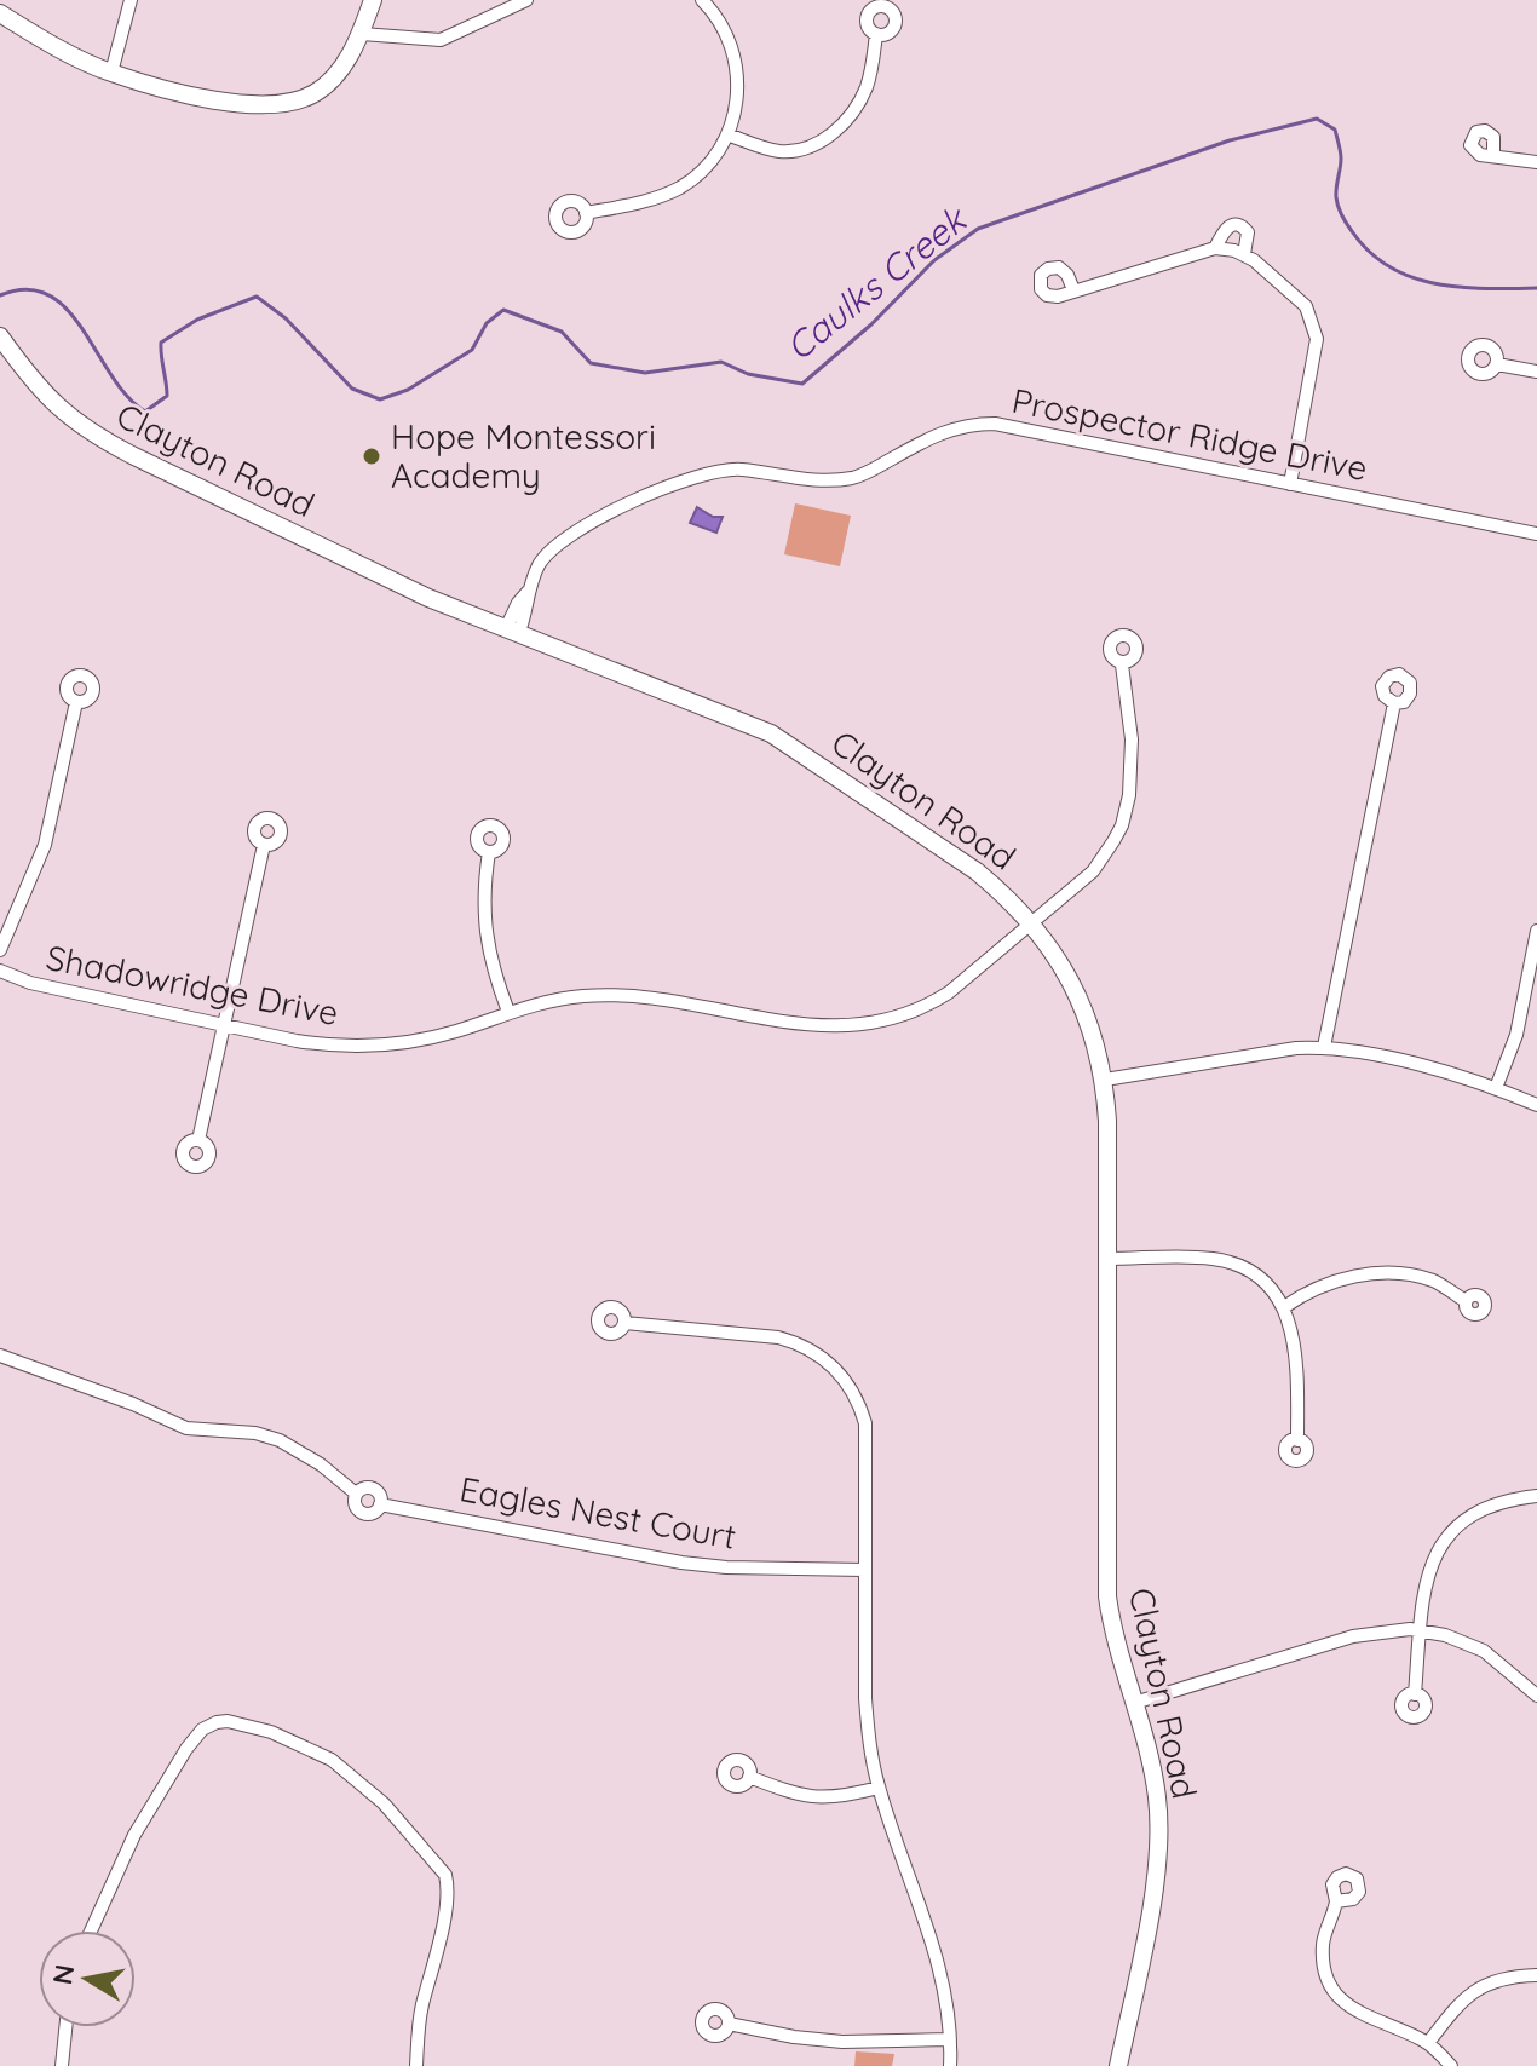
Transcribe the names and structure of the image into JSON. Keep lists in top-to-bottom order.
{
  "streets": {
    "main road": ["Clayton Road"],
    "street": ["Prospector Ridge Drive", "Shadowridge Drive", "Eagles Nest Court"]
  },
  "crossings": [
    ["Prospector Ridge Drive", "Clayton Road"],
    ["Clayton Road", "Shadowridge Drive"]
  ],
  "water": ["Caulks Creek"],
  "places": ["Hope Montessori Academy"],
  "north": "left"
}
